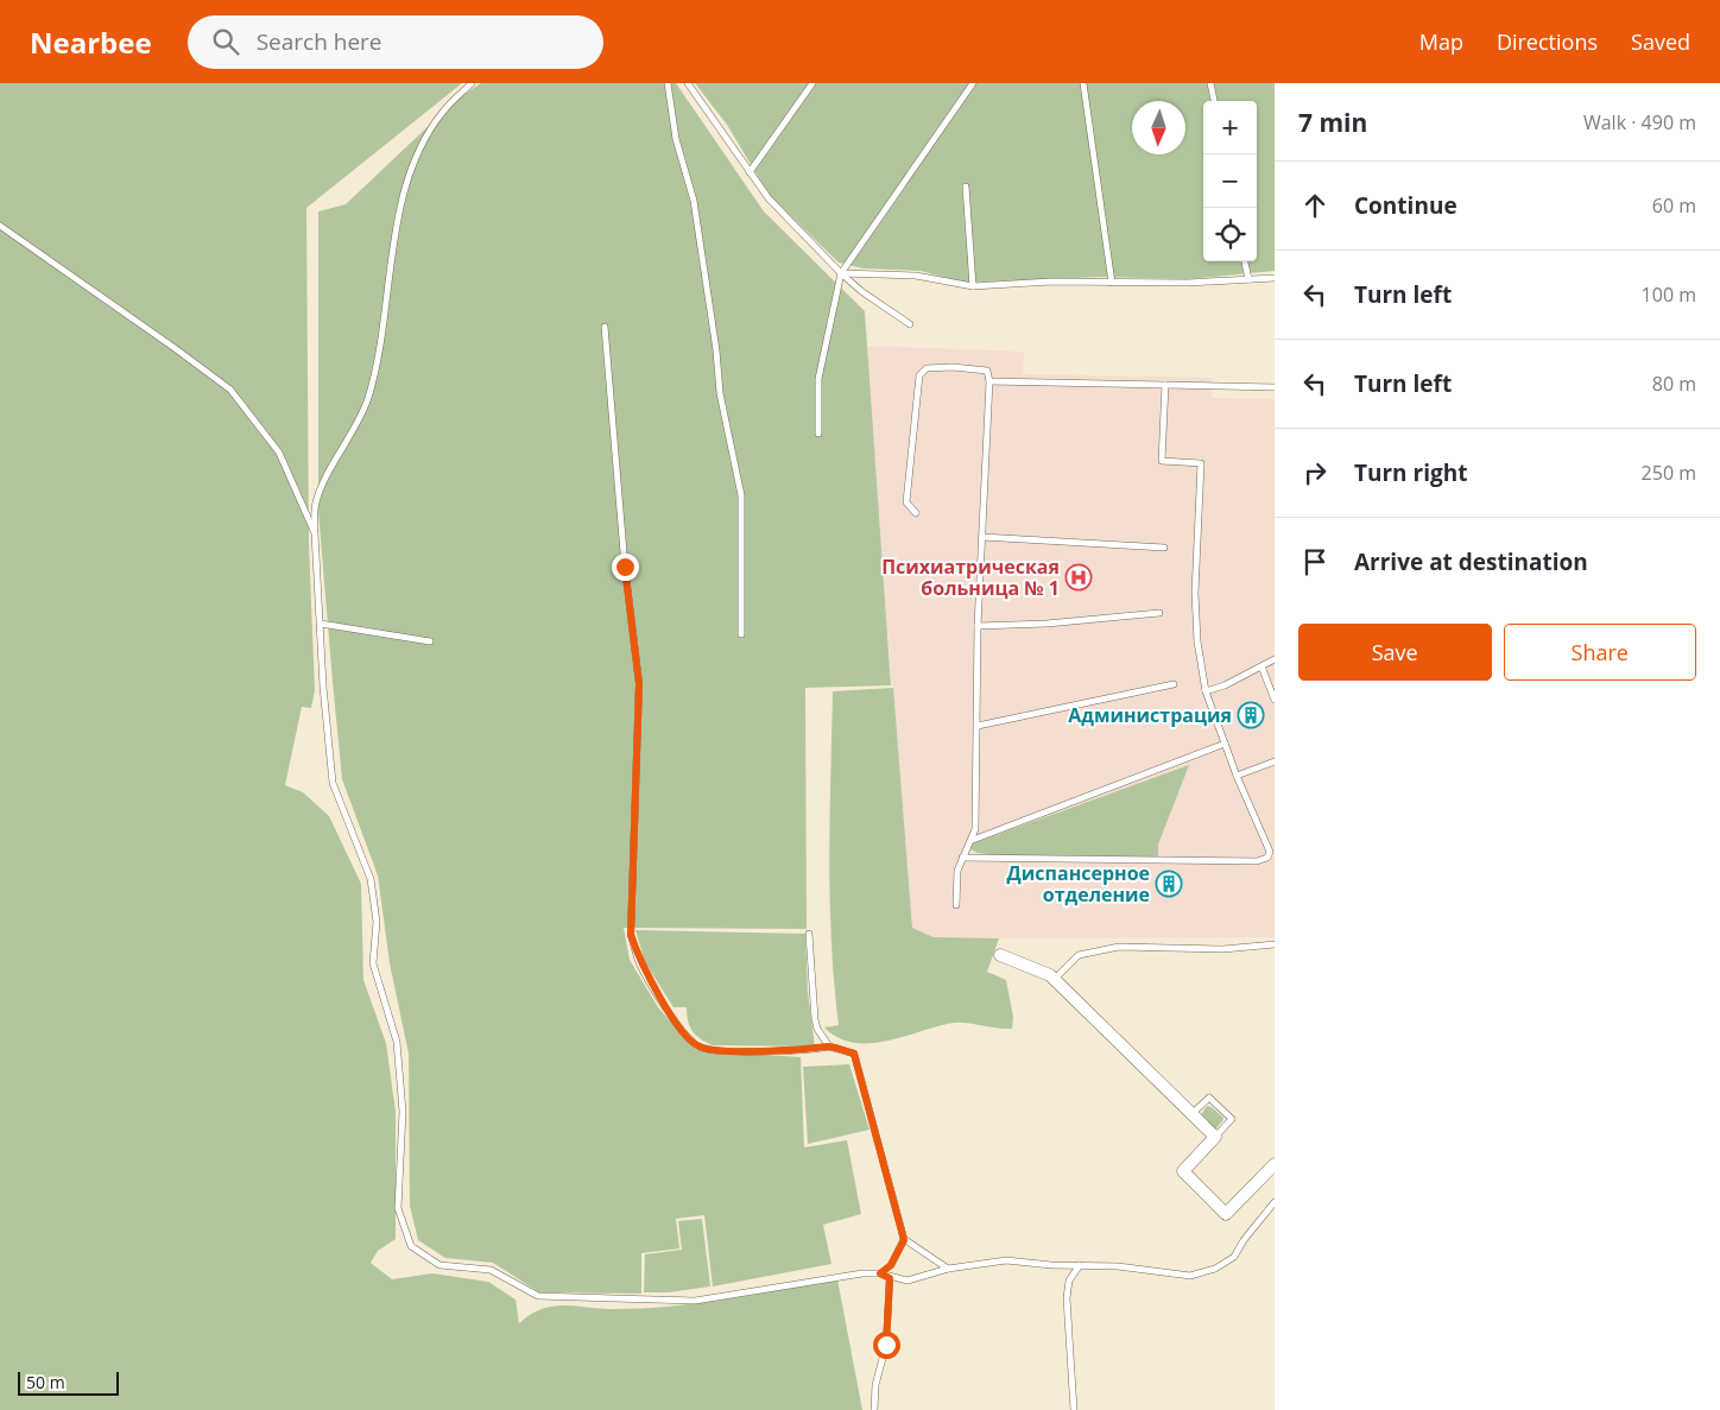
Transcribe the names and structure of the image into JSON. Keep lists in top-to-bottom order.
{
  "places": {
    "hospital": ["Психиатрическая больница № 1"],
    "building": ["Администрация", "Диспансерное отделение"]
  },
  "scale_bar": "50 m",
  "north": "bottom",
  "page": {
    "header": "Nearbee",
    "search": "Search here",
    "nav": ["Map", "Directions", "Saved"],
    "heading": ["7 min", "Walk · 490 m"],
    "map_buttons": ["+", "−"],
    "list": [
      ["Continue", "60 m"],
      ["Turn left", "100 m"],
      ["Turn left", "80 m"],
      ["Turn right", "250 m"],
      "Arrive at destination"
    ],
    "buttons": ["Save", "Share"],
    "scale": "50 m"
  }
}
